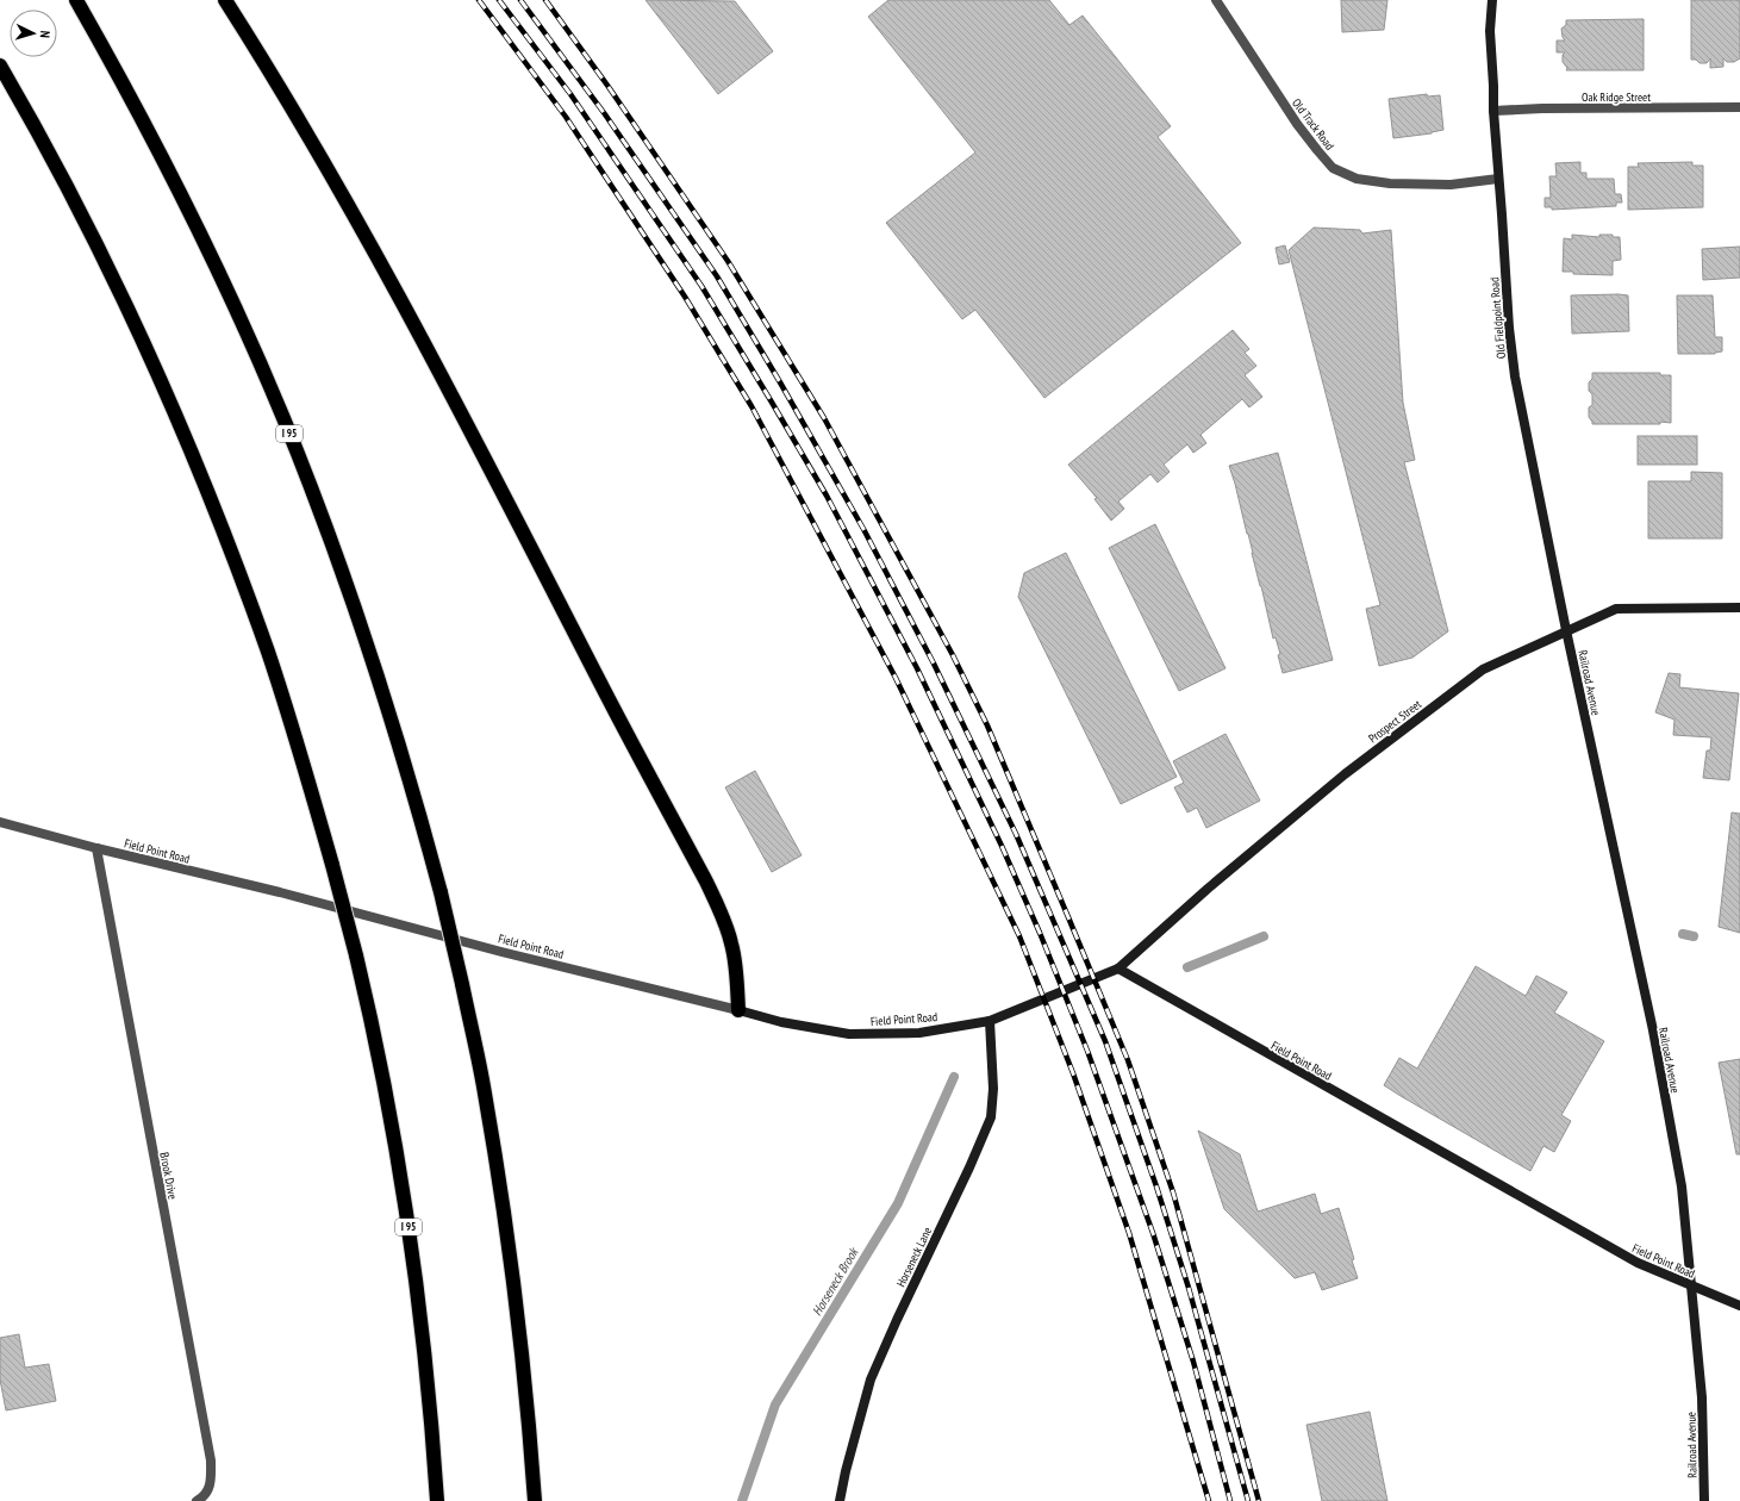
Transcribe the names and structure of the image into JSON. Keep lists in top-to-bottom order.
{
  "streets": {
    "highway": ["I 95"],
    "main road": [
      "Old Fieldpoint Road",
      "Railroad Avenue",
      "Prospect Street",
      "Field Point Road",
      "Horseneck Lane"
    ],
    "street": ["Oak Ridge Street", "Old Track Road", "Brook Drive"]
  },
  "crossings": [
    ["Oak Ridge Street", "Old Fieldpoint Road"],
    ["Old Track Road", "Old Fieldpoint Road"],
    ["Old Fieldpoint Road", "Railroad Avenue"],
    ["Old Fieldpoint Road", "Prospect Street"],
    ["Railroad Avenue", "Prospect Street"],
    ["Railroad Avenue", "Field Point Road"],
    ["Prospect Street", "Field Point Road"],
    ["Field Point Road", "Brook Drive"],
    ["Field Point Road", "Horseneck Lane"]
  ],
  "water": ["Horseneck Brook"],
  "north": "right"
}
